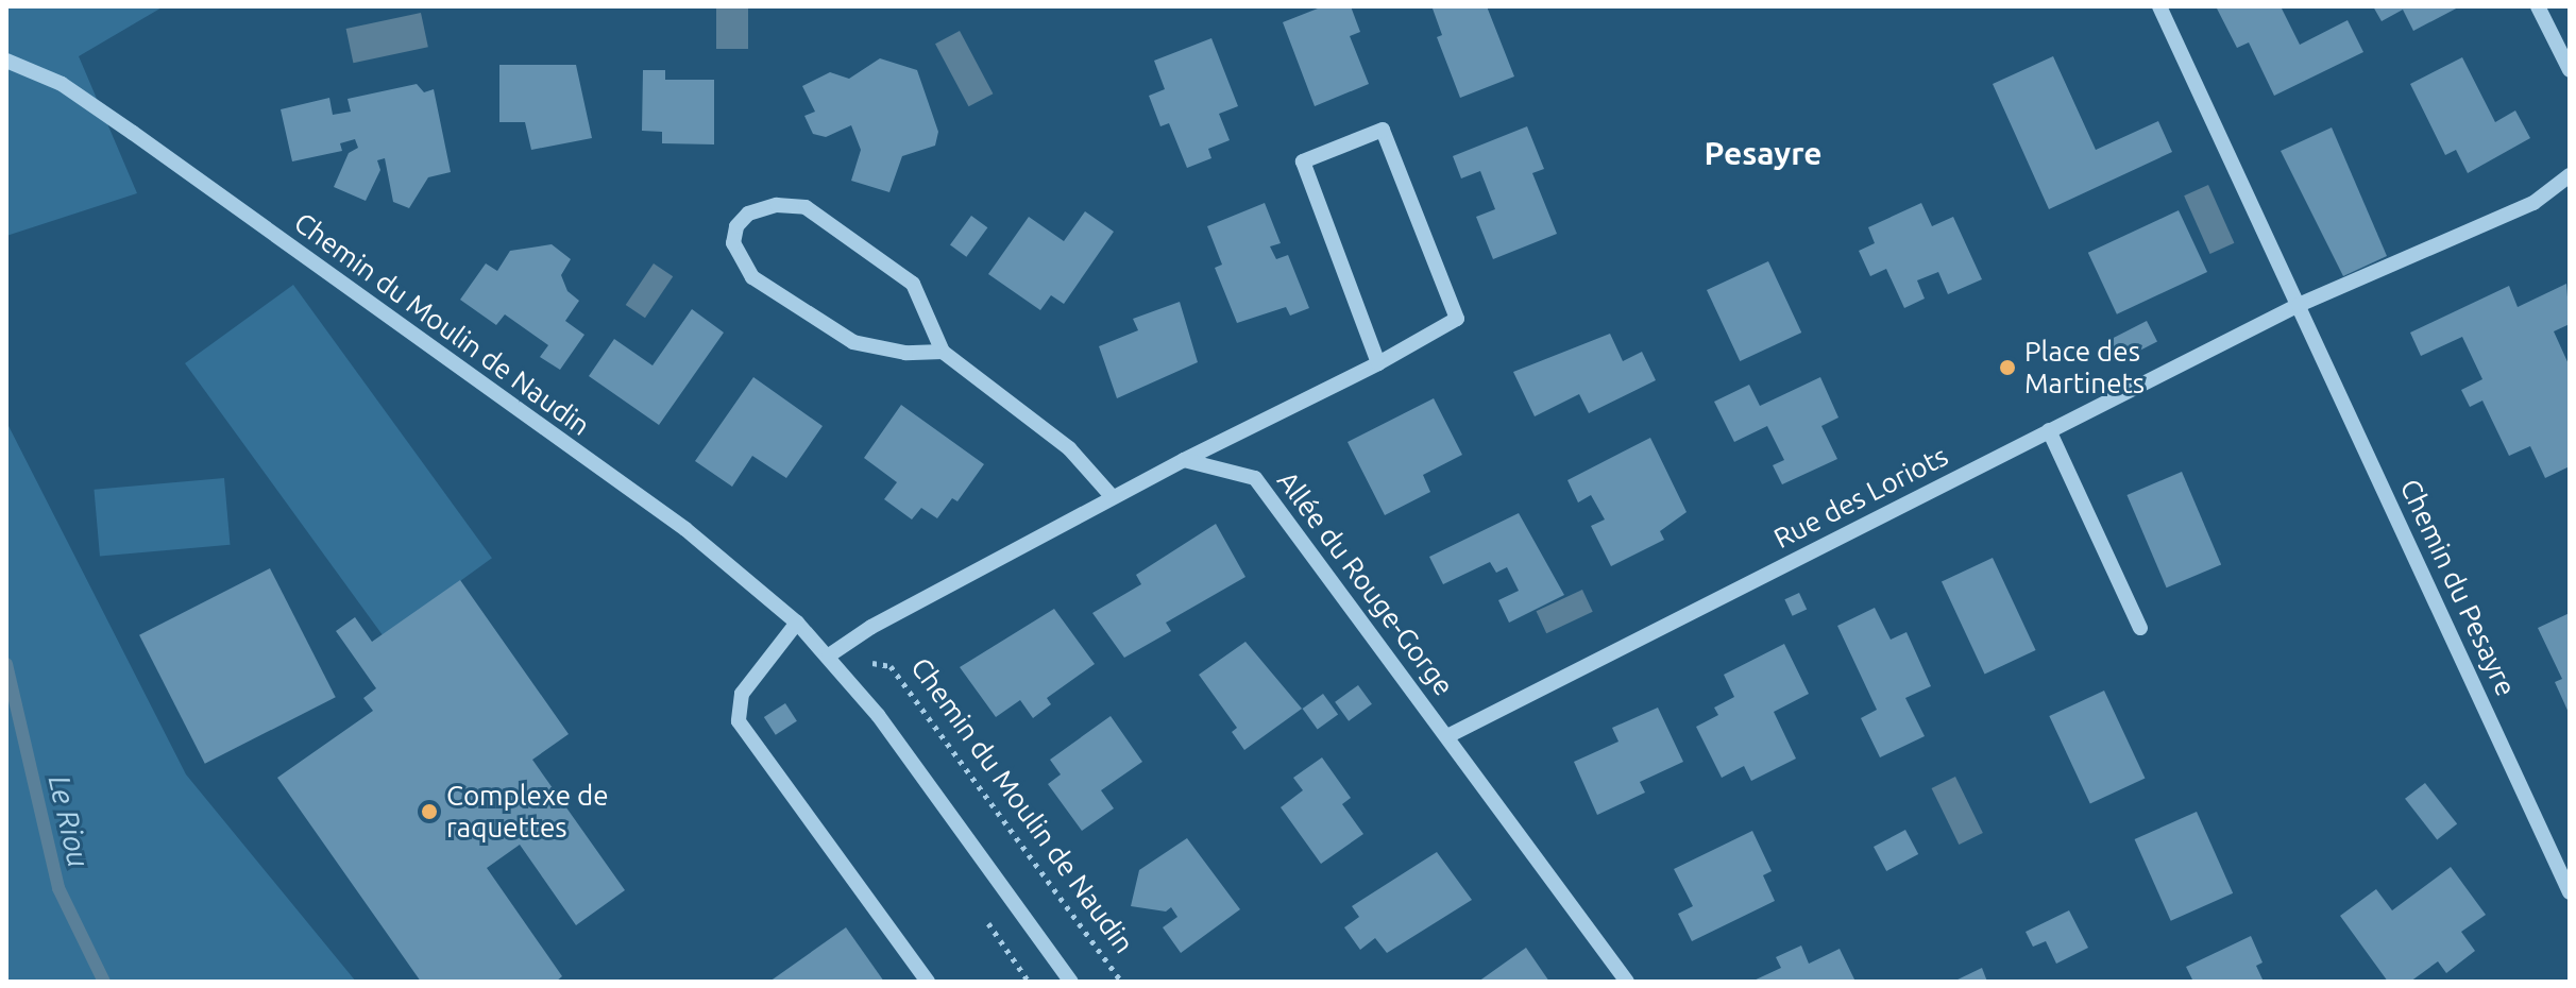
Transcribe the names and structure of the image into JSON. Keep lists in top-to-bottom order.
{
  "streets": {
    "street": [
      "Chemin du Moulin de Naudin",
      "Rue des Loriots",
      "Allée du Rouge-Gorge",
      "Chemin du Pesayre"
    ]
  },
  "crossings": [
    ["Rue des Loriots", "Allée du Rouge-Gorge"],
    ["Rue des Loriots", "Chemin du Pesayre"]
  ],
  "districts": ["Pesayre"],
  "water": ["Le Riou"],
  "places": ["Place des Martinets", "Complexe de raquettes"]
}
